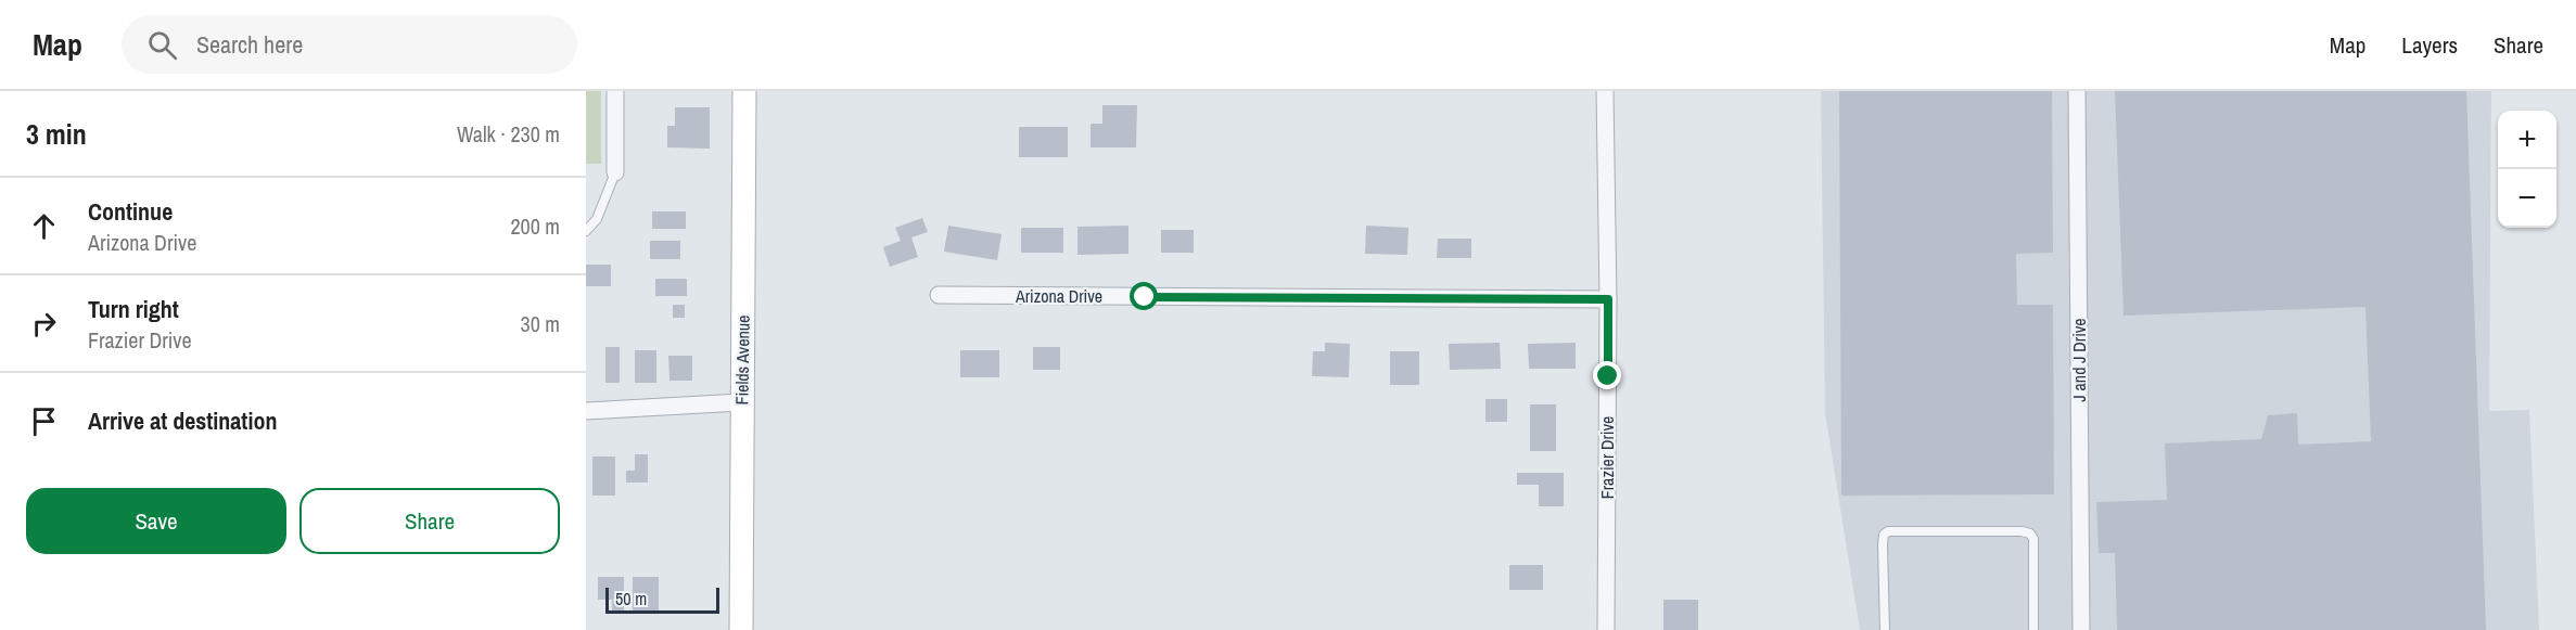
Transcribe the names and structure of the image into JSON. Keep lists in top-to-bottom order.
{
  "streets": {
    "street": [
      "Arizona Drive",
      "Fields Avenue",
      "J and J Drive",
      "Frazier Drive"
    ]
  },
  "crossings": [
    ["Arizona Drive", "Frazier Drive"]
  ],
  "scale_bar": "50 m",
  "page": {
    "header": "Map",
    "search": "Search here",
    "nav": ["Map", "Layers", "Share"],
    "heading": ["3 min", "Walk · 230 m"],
    "map_buttons": ["+", "−"],
    "list": [
      ["Continue", "Arizona Drive", "200 m"],
      ["Turn right", "Frazier Drive", "30 m"],
      "Arrive at destination"
    ],
    "buttons": ["Save", "Share"],
    "scale": "50 m"
  }
}
